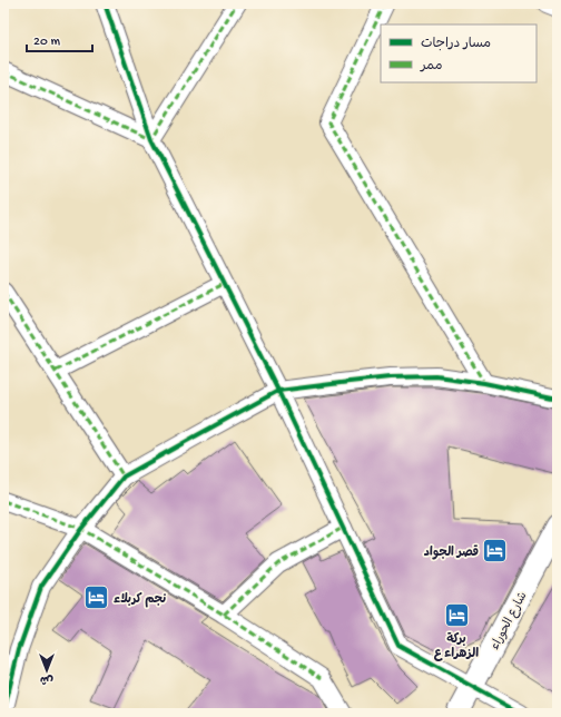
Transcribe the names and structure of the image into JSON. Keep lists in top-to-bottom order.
{
  "streets": {
    "street": ["شارع الحوراء"]
  },
  "places": {
    "hotel": ["قصر الجواد", "نجم كربلاء", "بركة الزهراء ع"]
  },
  "legend": ["مسار دراجات", "ممر"],
  "scale_bar": "20 m",
  "north": "bottom"
}
